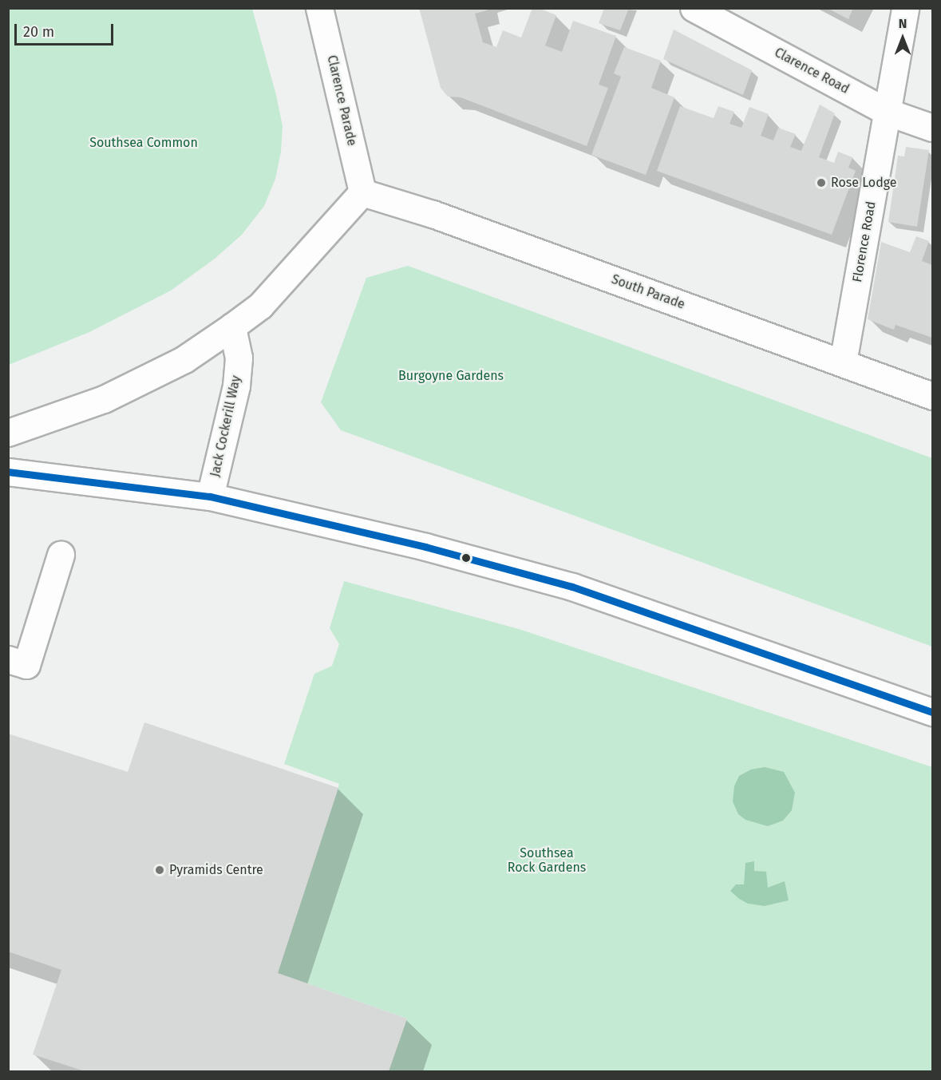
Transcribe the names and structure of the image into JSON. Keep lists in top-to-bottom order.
{
  "streets": {
    "street": [
      "Clarence Road",
      "Clarence Parade",
      "Florence Road",
      "South Parade",
      "Jack Cockerill Way"
    ]
  },
  "crossings": [
    ["Clarence Road", "Florence Road"],
    ["Clarence Parade", "South Parade"],
    ["Florence Road", "South Parade"]
  ],
  "parks": ["Southsea Common", "Burgoyne Gardens", "Southsea Rock Gardens"],
  "places": ["Rose Lodge", "Pyramids Centre"],
  "scale_bar": "20 m",
  "north": "top"
}
